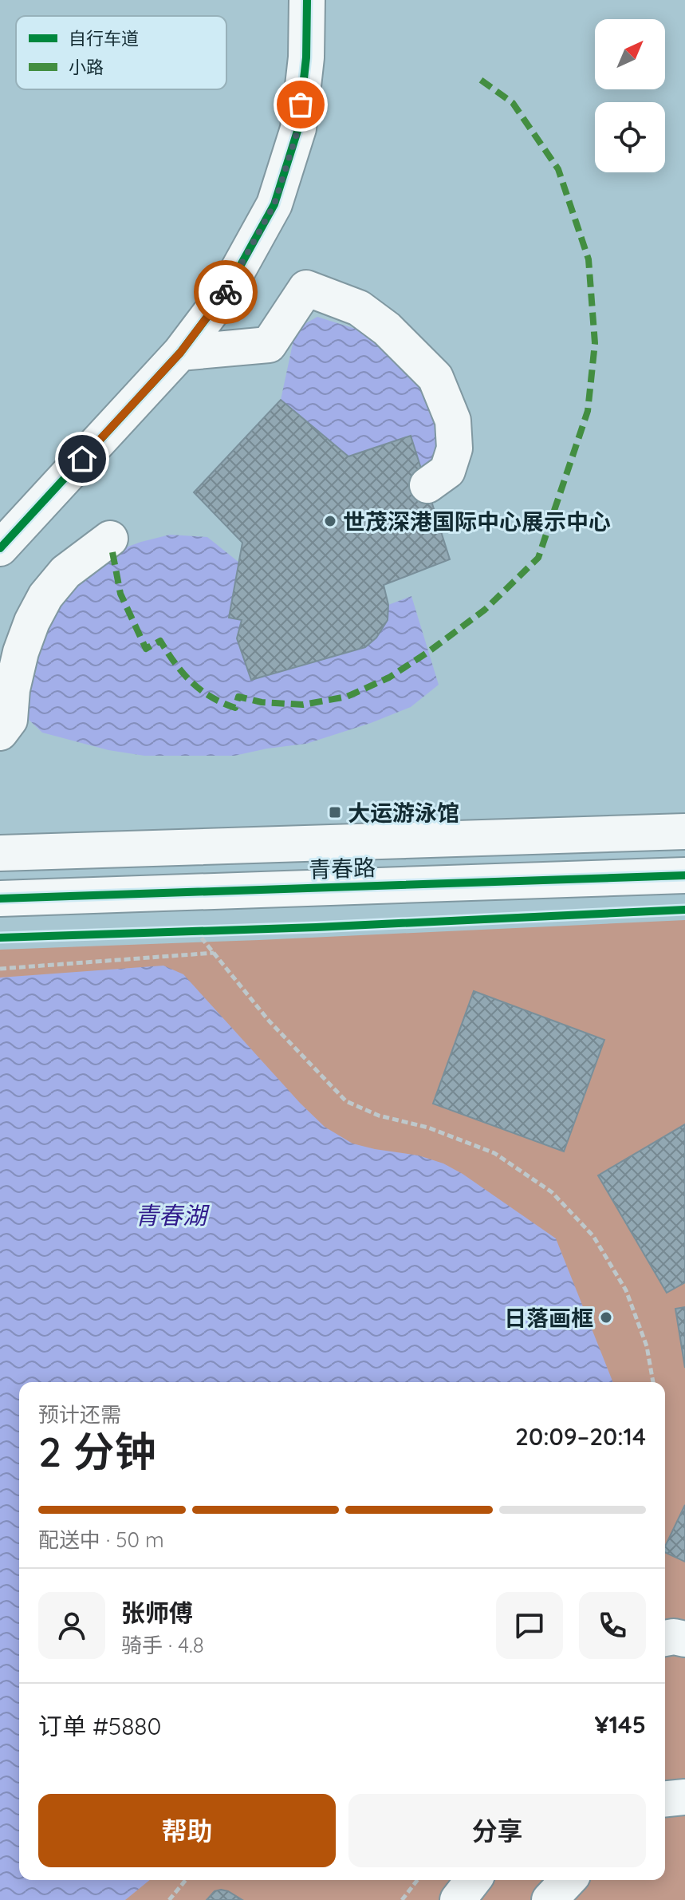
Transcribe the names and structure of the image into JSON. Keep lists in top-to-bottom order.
{
  "streets": {
    "street": ["青春路"]
  },
  "water": ["青春湖"],
  "places": {
    "other": ["世茂深港国际中心展示中心", "日落画框"],
    "transit": ["大运游泳馆"]
  },
  "legend": ["自行车道", "小路"],
  "north": "top right",
  "page": {
    "heading": ["2 分钟", "预计还需", "20:09–20:14"],
    "panel": [
      "张师傅",
      "骑手 · 4.8",
      "订单 #5880",
      "¥145"
    ],
    "bar": "配送中 · 50 m",
    "buttons": ["帮助", "分享"]
  }
}
